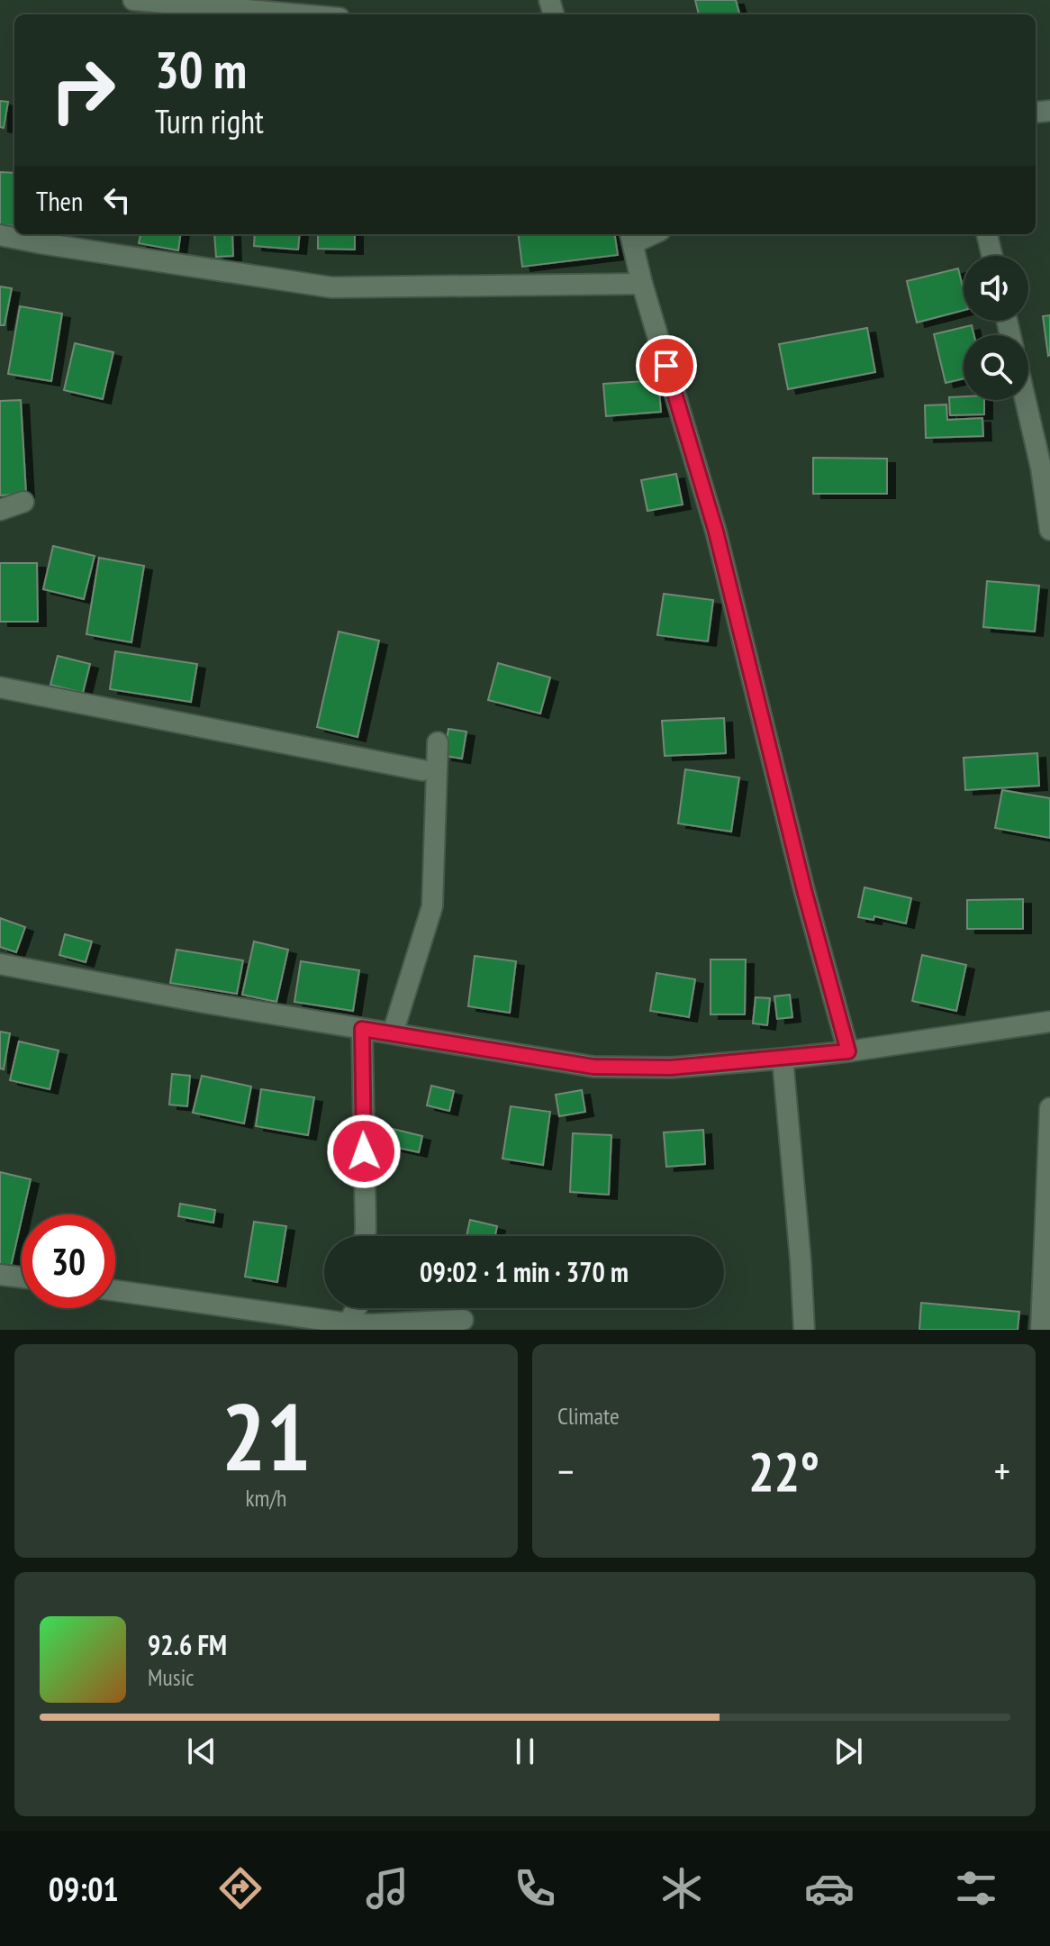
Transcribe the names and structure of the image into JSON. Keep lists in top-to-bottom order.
{
  "page": {
    "turn": ["30 m", "Turn right"],
    "then": "Then",
    "limit": "30",
    "trip": "09:02 · 1 min · 370 m",
    "tile": [
      ["21", "km/h"],
      "Climate"
    ],
    "heat": ["−", "22°", "+"],
    "song": ["92.6 FM", "Music"],
    "tabs": "09:01"
  }
}
